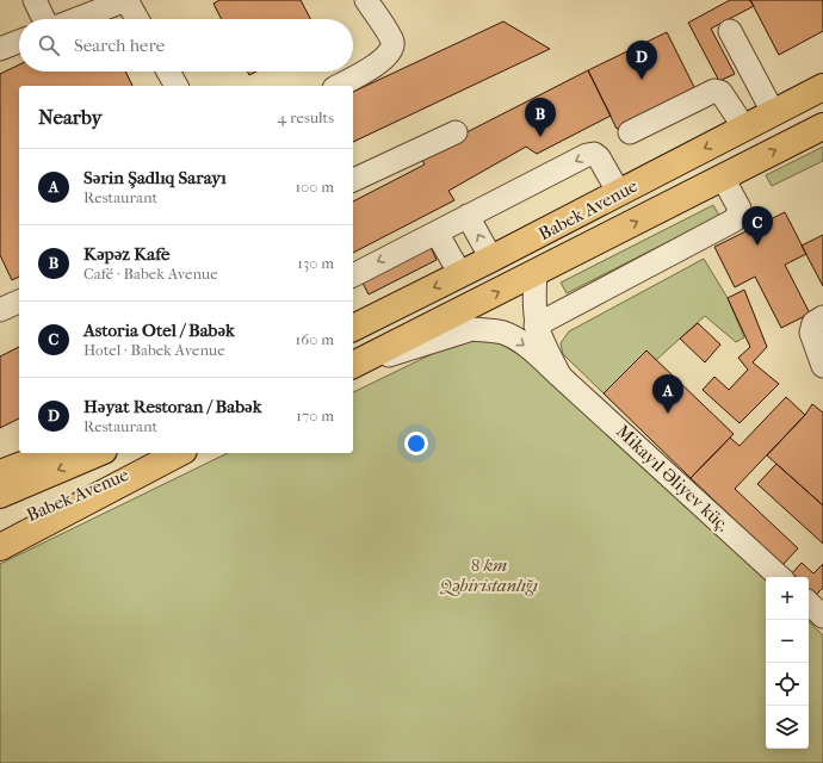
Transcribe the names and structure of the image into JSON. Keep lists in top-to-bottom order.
{
  "streets": {
    "main road": ["Babek Avenue"],
    "street": ["Mikayıl Əliyev küç."]
  },
  "one_way": ["Mikayıl Əliyev küç."],
  "parks": ["8 km Qəbiristanlığı"],
  "page": {
    "search": "Search here",
    "pins": [
      "D",
      "B",
      "C",
      "A"
    ],
    "heading": ["Nearby", "4 results"],
    "list": [
      {
        "mark": "A",
        "name": "Sərin Şadlıq Sarayı",
        "note": "Restaurant",
        "value": "100 m"
      },
      {
        "mark": "B",
        "name": "Kəpəz Kafe",
        "note": "Café · Babek Avenue",
        "value": "130 m"
      },
      {
        "mark": "C",
        "name": "Astoria Otel / Babək",
        "note": "Hotel · Babek Avenue",
        "value": "160 m"
      },
      {
        "mark": "D",
        "name": "Həyat Restoran / Babək",
        "note": "Restaurant",
        "value": "170 m"
      }
    ],
    "map_buttons": ["+", "−"]
  }
}
